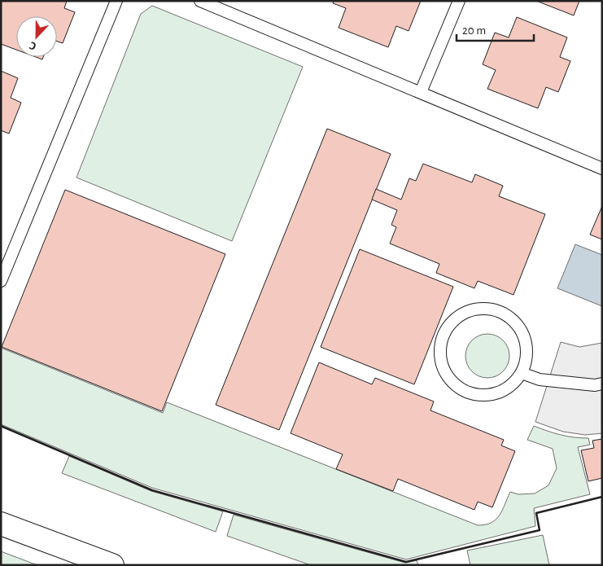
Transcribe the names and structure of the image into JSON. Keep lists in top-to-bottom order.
{
  "scale_bar": "20 m",
  "north": "bottom"
}
